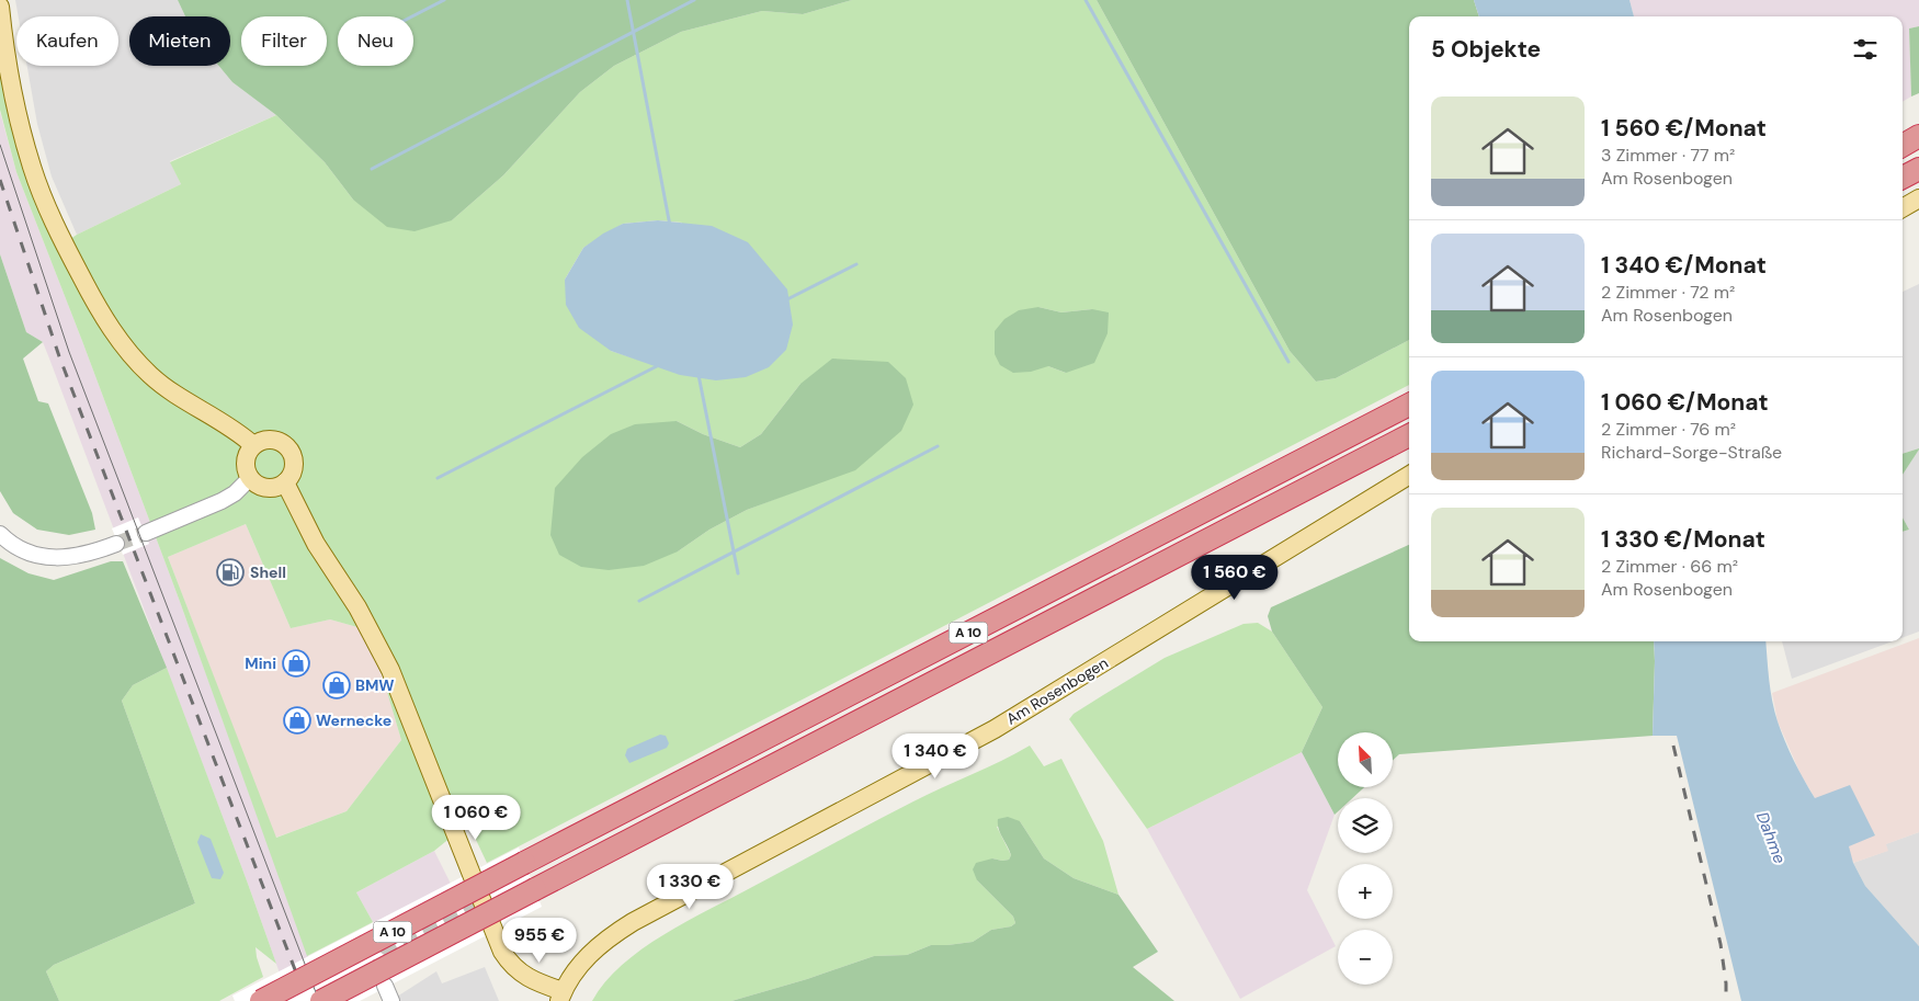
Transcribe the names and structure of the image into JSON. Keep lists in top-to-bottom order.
{
  "streets": {
    "highway": ["A 10"],
    "main road": ["Am Rosenbogen"]
  },
  "water": ["Dahme"],
  "places": {
    "fuel station": ["Shell"],
    "shop": ["Mini", "BMW", "Wernecke"]
  },
  "north": "top left",
  "page": {
    "chip": [
      "Kaufen",
      "Mieten",
      "Filter",
      "Neu"
    ],
    "heading": "5 Objekte",
    "list": [
      {
        "name": "1 560 €/Monat",
        "note": "3 Zimmer · 77 m² · Am Rosenbogen"
      },
      {
        "name": "1 340 €/Monat",
        "note": "2 Zimmer · 72 m² · Am Rosenbogen"
      },
      {
        "name": "1 060 €/Monat",
        "note": "2 Zimmer · 76 m² · Richard-Sorge-Straße"
      },
      {
        "name": "1 330 €/Monat",
        "note": "2 Zimmer · 66 m² · Am Rosenbogen"
      }
    ],
    "price": [
      "1 560 €",
      "1 340 €",
      "1 060 €",
      "1 330 €",
      "955 €"
    ],
    "map_buttons": ["+", "−"]
  }
}
